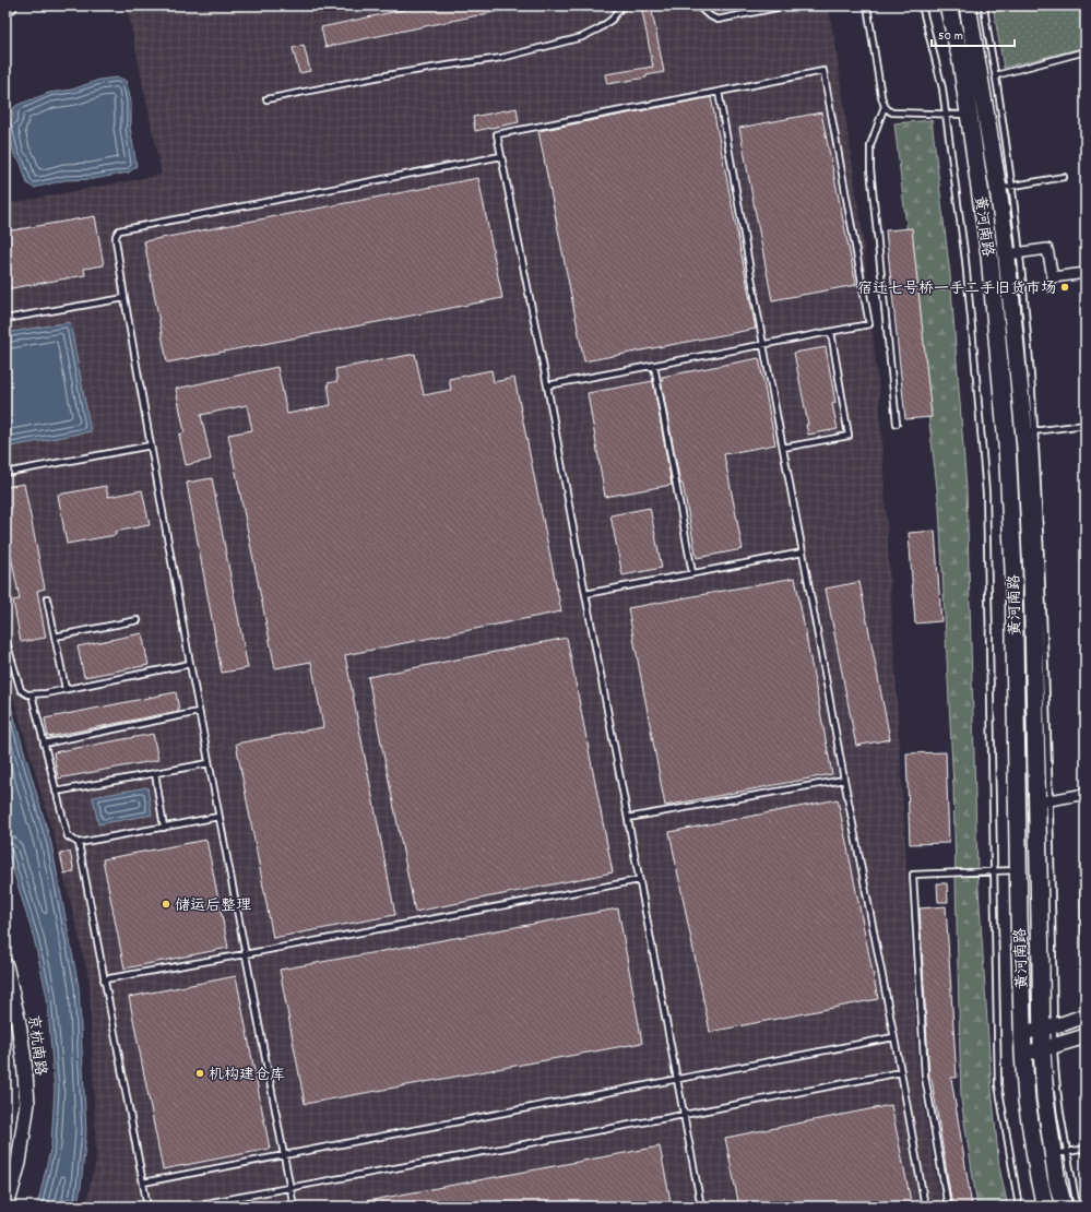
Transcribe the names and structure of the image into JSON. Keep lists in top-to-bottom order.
{
  "streets": {
    "main road": ["黄河南路"],
    "street": ["京杭南路"]
  },
  "places": ["宿迁七号桥一手二手旧货市场", "储运后整理", "机构建仓库"],
  "scale_bar": "50 m"
}
